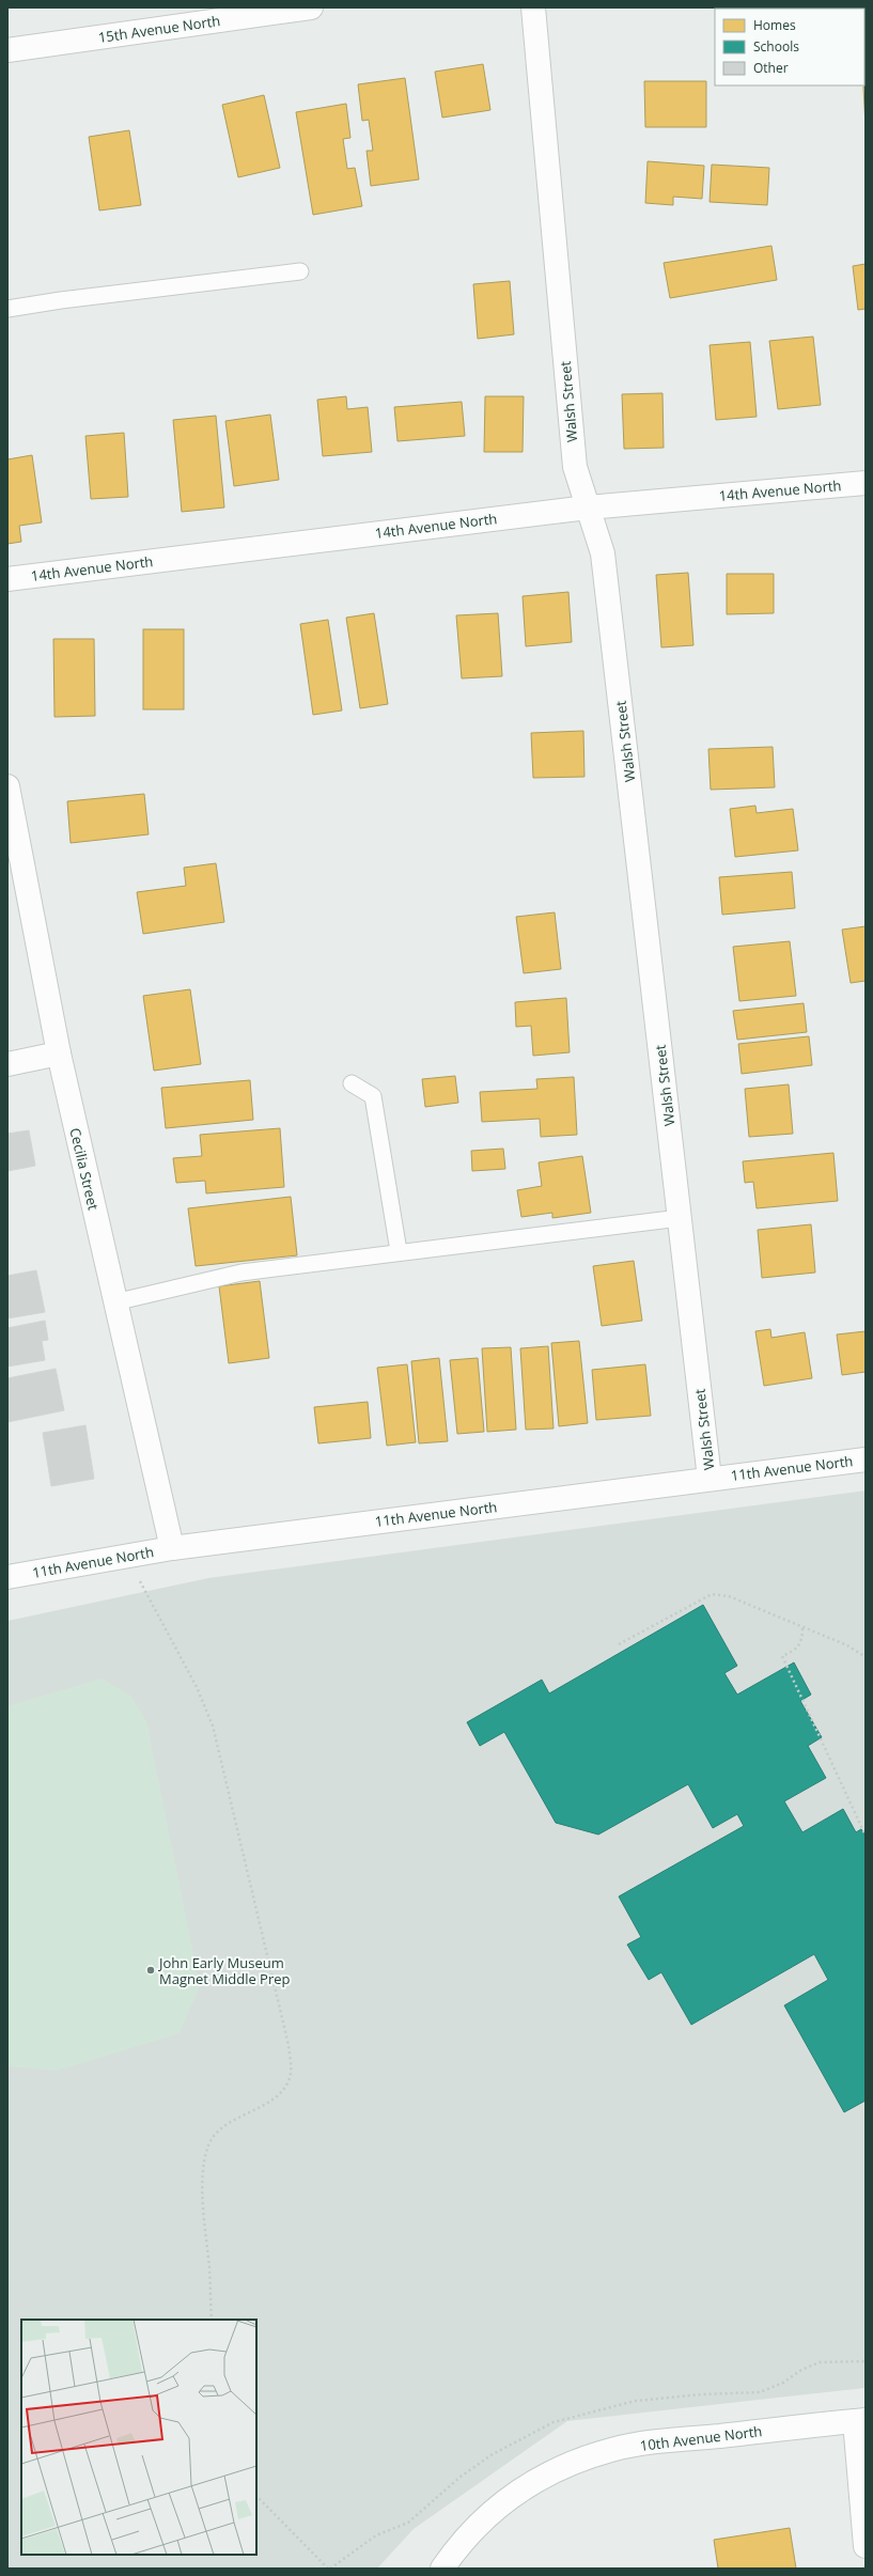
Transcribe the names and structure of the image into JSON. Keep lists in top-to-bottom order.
{
  "streets": {
    "street": [
      "15th Avenue North",
      "Walsh Street",
      "14th Avenue North",
      "Cecilia Street",
      "11th Avenue North",
      "10th Avenue North"
    ]
  },
  "crossings": [
    ["Walsh Street", "14th Avenue North"],
    ["Walsh Street", "11th Avenue North"],
    ["Cecilia Street", "11th Avenue North"]
  ],
  "places": ["John Early Museum Magnet Middle Prep"],
  "legend": ["Homes", "Schools", "Other"]
}
